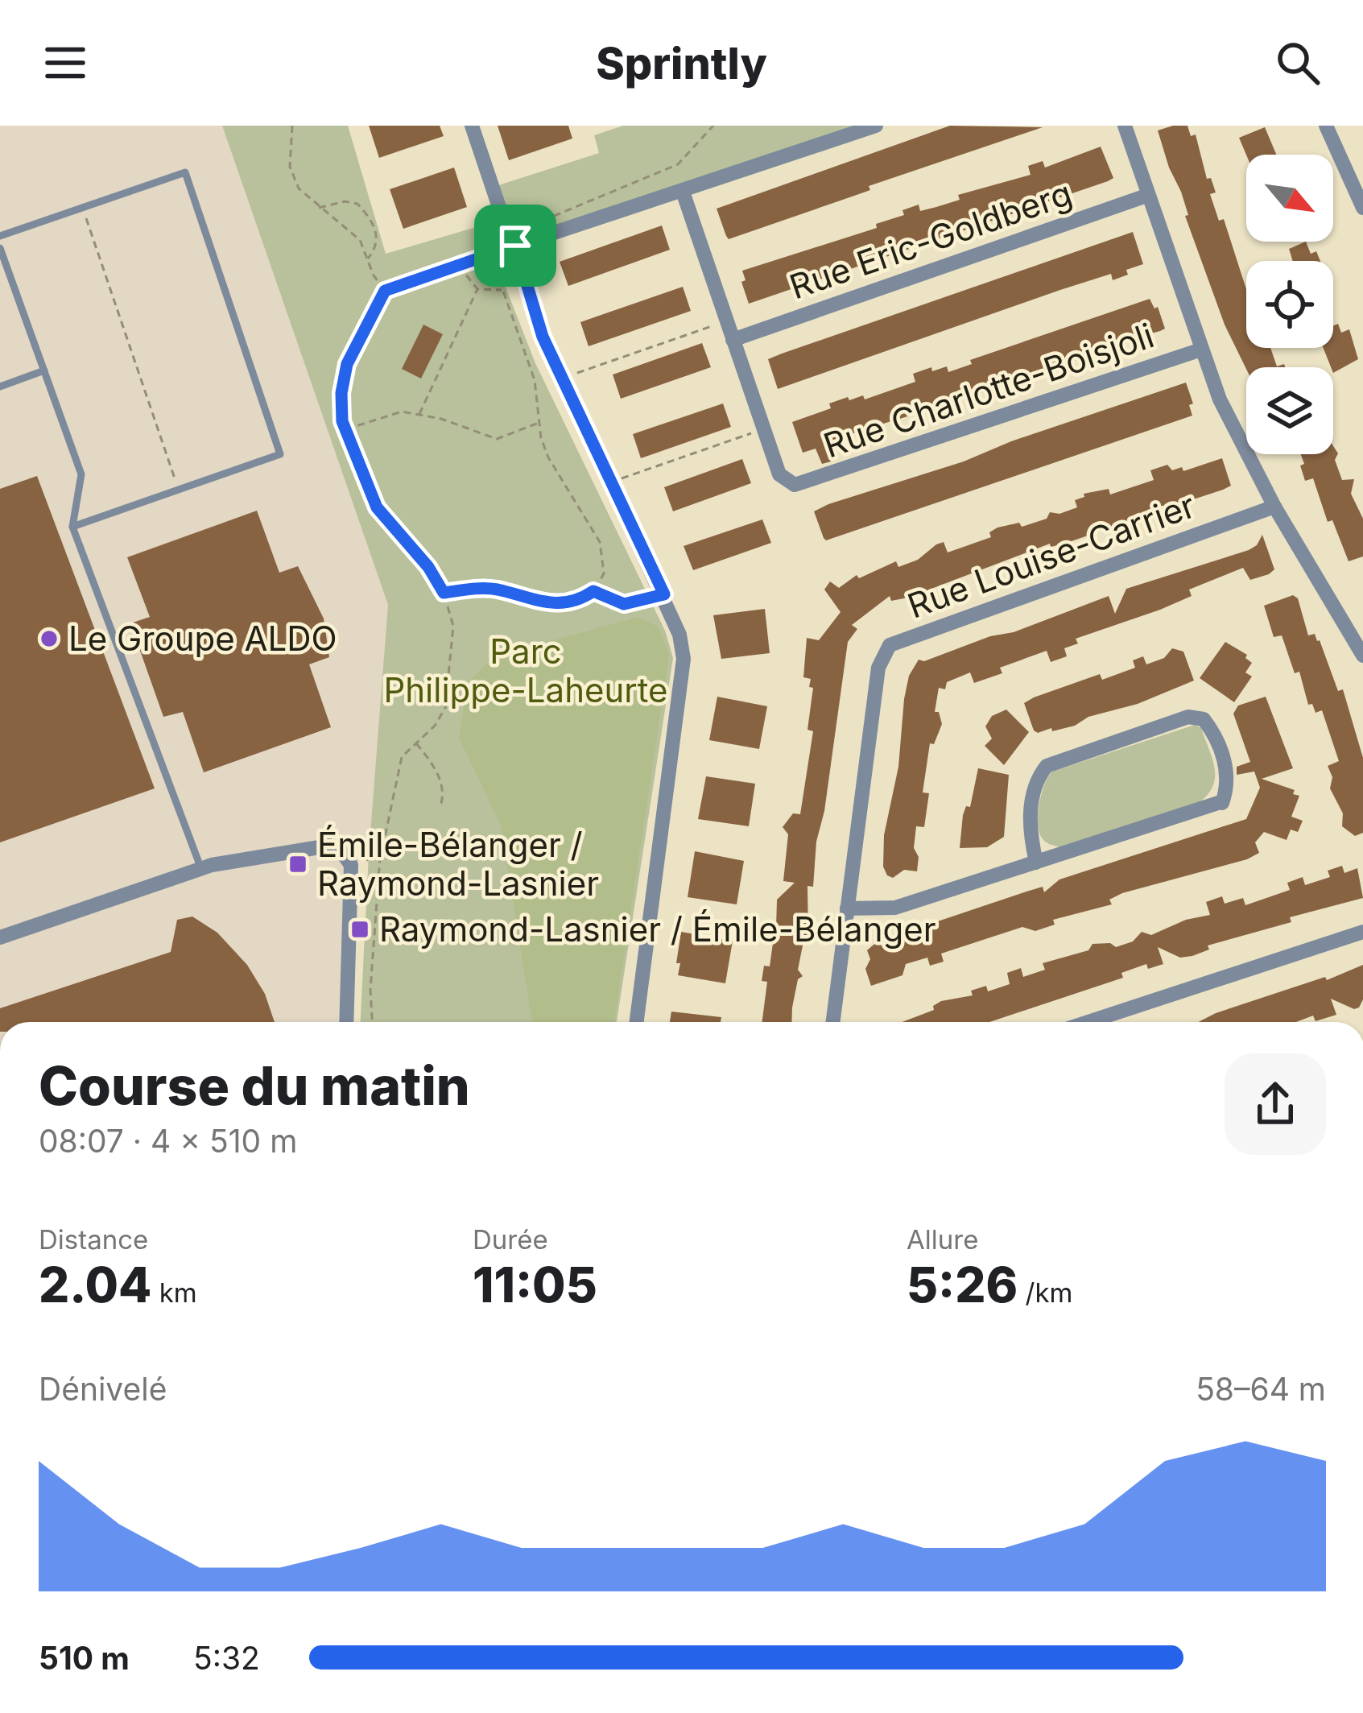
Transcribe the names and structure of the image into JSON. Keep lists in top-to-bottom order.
{
  "streets": {
    "street": ["Rue Eric-Goldberg", "Rue Charlotte-Boisjoli", "Rue Louise-Carrier"]
  },
  "crossings": [
    ["Rue Eric-Goldberg", "Rue Charlotte-Boisjoli"]
  ],
  "parks": ["Parc Philippe-Laheurte"],
  "places": {
    "other": ["Le Groupe ALDO"],
    "transit": ["Émile-Bélanger / Raymond-Lasnier", "Raymond-Lasnier / Émile-Bélanger"]
  },
  "north": "bottom right",
  "page": {
    "header": "Sprintly",
    "heading": ["Course du matin", "08:07 · 4 × 510 m"],
    "stats": [
      ["Distance", "2.04 km"],
      ["Durée", "11:05"],
      ["Allure", "5:26 /km"]
    ],
    "chart": ["Dénivelé", "58–64 m"],
    "list": [
      {
        "name": "510 m",
        "note": "5:32"
      }
    ]
  }
}
